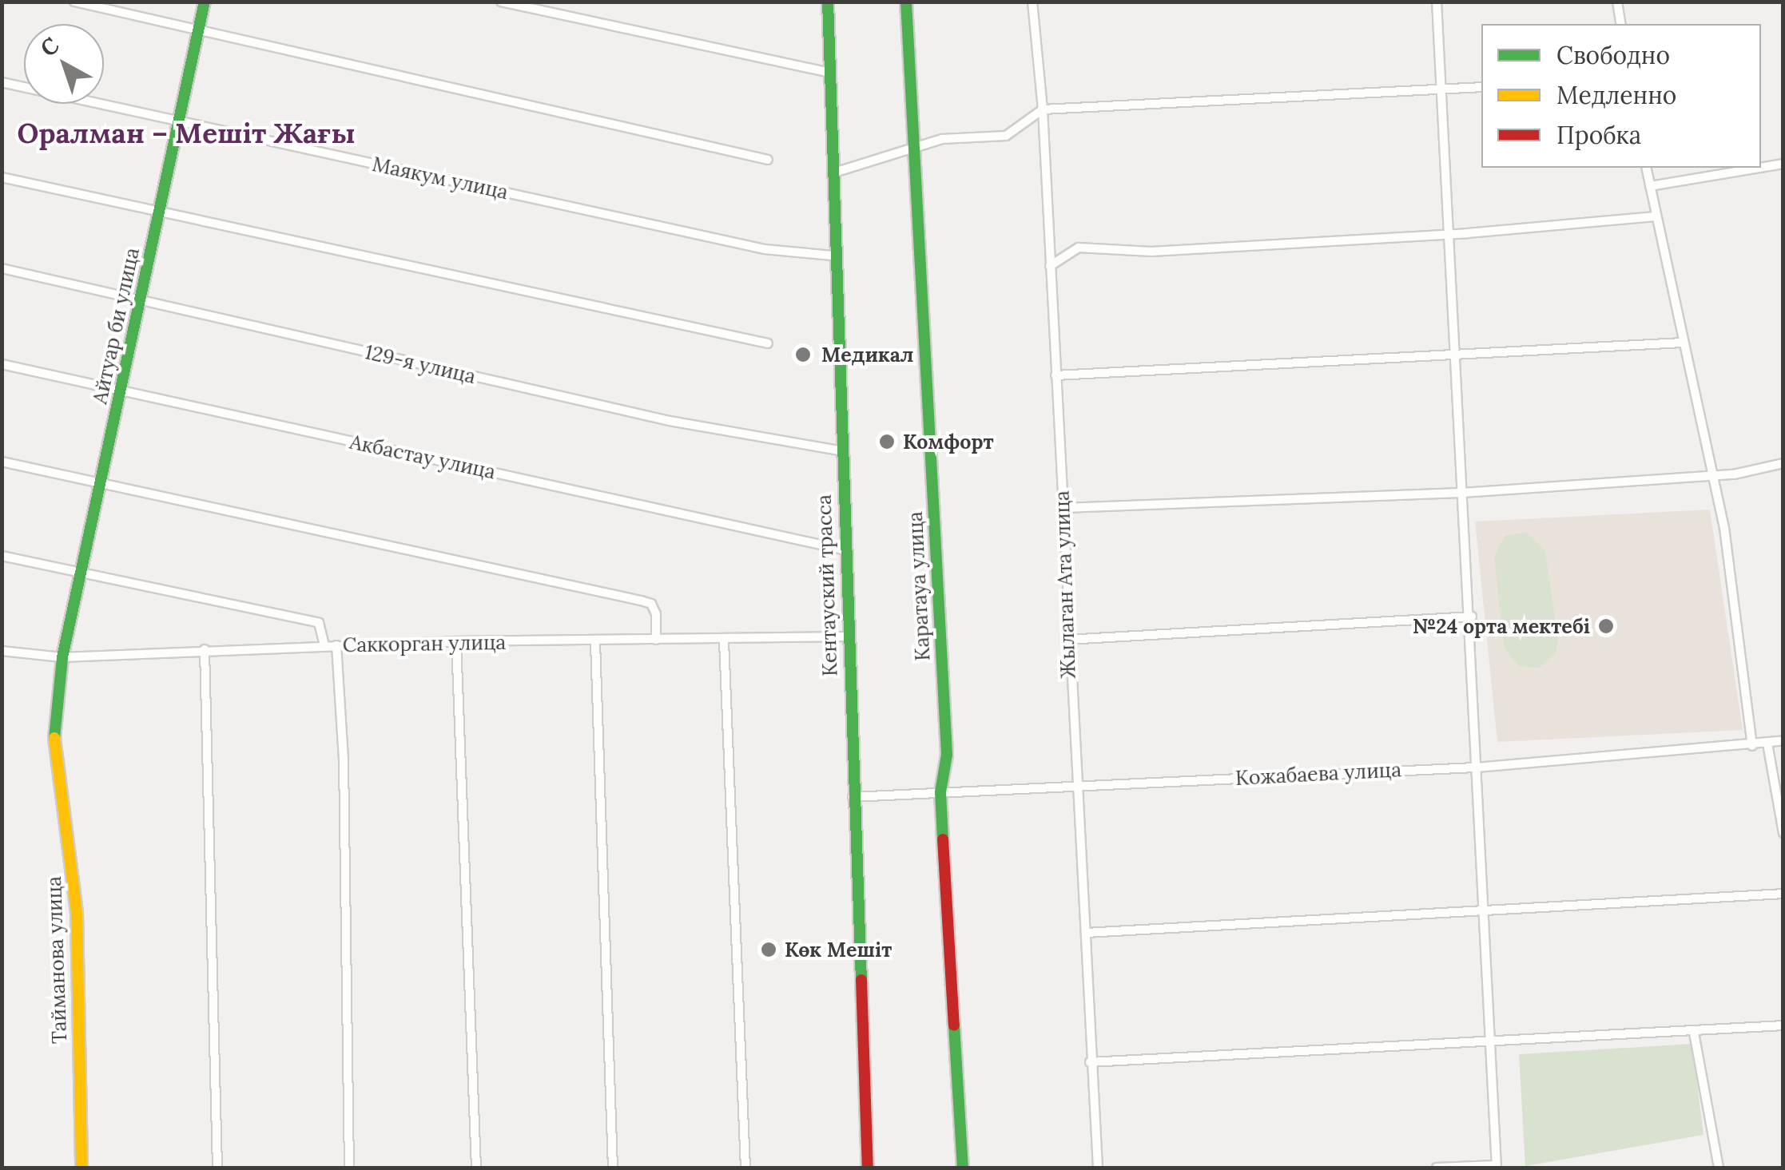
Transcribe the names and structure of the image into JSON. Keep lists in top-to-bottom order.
{
  "streets": {
    "street": [
      "Маякум улица",
      "Айтуар би улица",
      "129-я улица",
      "Акбастау улица",
      "Жылаган Ата улица",
      "Кентауский трасса",
      "Каратауа улица",
      "Саккорган улица",
      "Кожабаева улица",
      "Тайманова улица"
    ]
  },
  "crossings": [
    ["Маякум улица", "Айтуар би улица"],
    ["Маякум улица", "Кентауский трасса"],
    ["Айтуар би улица", "129-я улица"],
    ["Айтуар би улица", "Акбастау улица"],
    ["Айтуар би улица", "Саккорган улица"],
    ["Айтуар би улица", "Тайманова улица"],
    ["129-я улица", "Кентауский трасса"],
    ["Акбастау улица", "Кентауский трасса"],
    ["Жылаган Ата улица", "Кожабаева улица"],
    ["Кентауский трасса", "Саккорган улица"],
    ["Кентауский трасса", "Кожабаева улица"],
    ["Каратауа улица", "Кожабаева улица"],
    ["Саккорган улица", "Тайманова улица"]
  ],
  "districts": ["Оралман – Мешіт Жағы"],
  "places": [
    "Медикал",
    "Комфорт",
    "№24 орта мектебі",
    "Көк Мешіт"
  ],
  "legend": ["Свободно", "Медленно", "Пробка"],
  "north": "top left"
}
